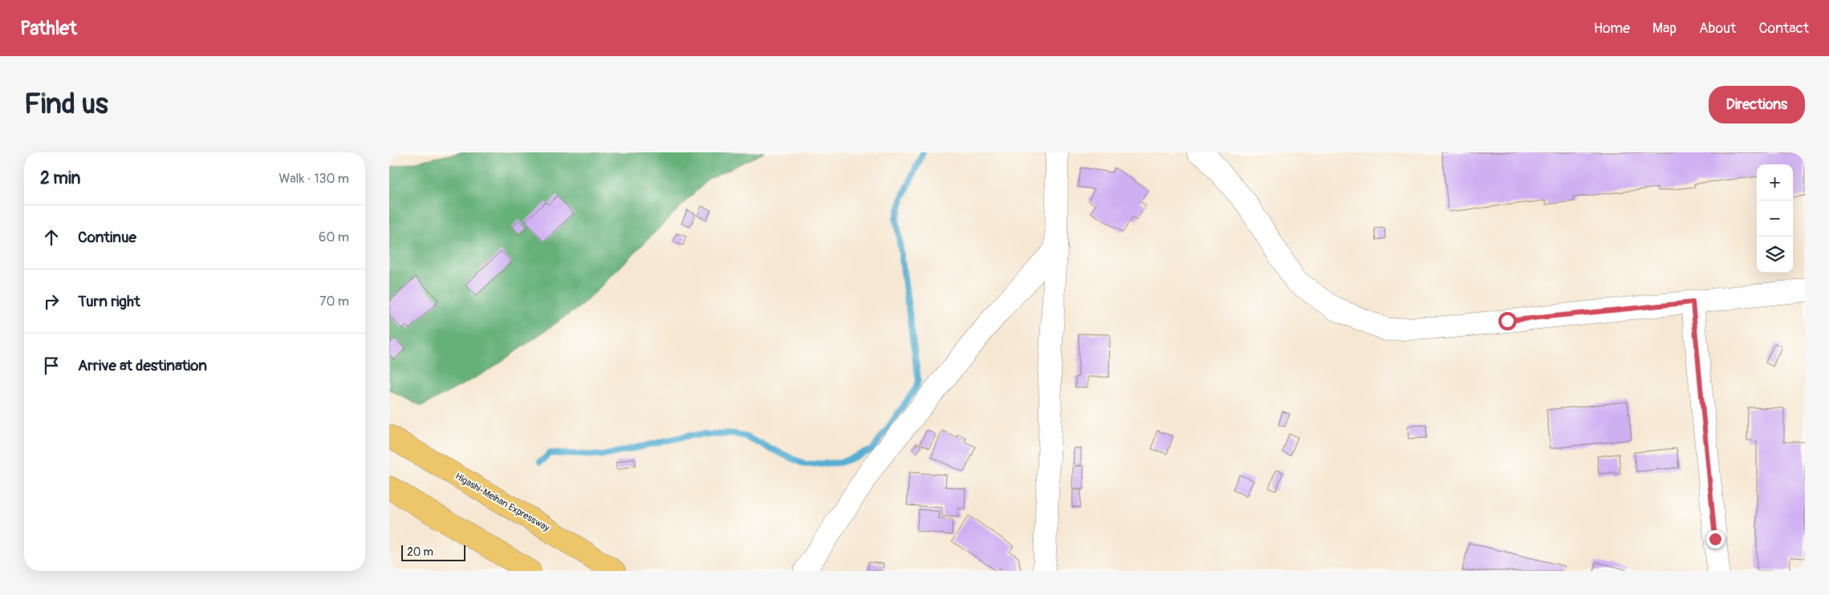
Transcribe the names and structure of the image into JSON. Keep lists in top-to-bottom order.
{
  "streets": {
    "highway": ["Higashi-Meihan Expressway"]
  },
  "scale_bar": "20 m",
  "page": {
    "header": "Pathlet",
    "nav": [
      "Home",
      "Map",
      "About",
      "Contact"
    ],
    "buttons": "Directions",
    "title": "Find us",
    "heading": ["2 min", "Walk · 130 m"],
    "map_buttons": ["+", "−"],
    "list": [
      ["Continue", "60 m"],
      ["Turn right", "70 m"],
      "Arrive at destination"
    ],
    "scale": "20 m"
  }
}
